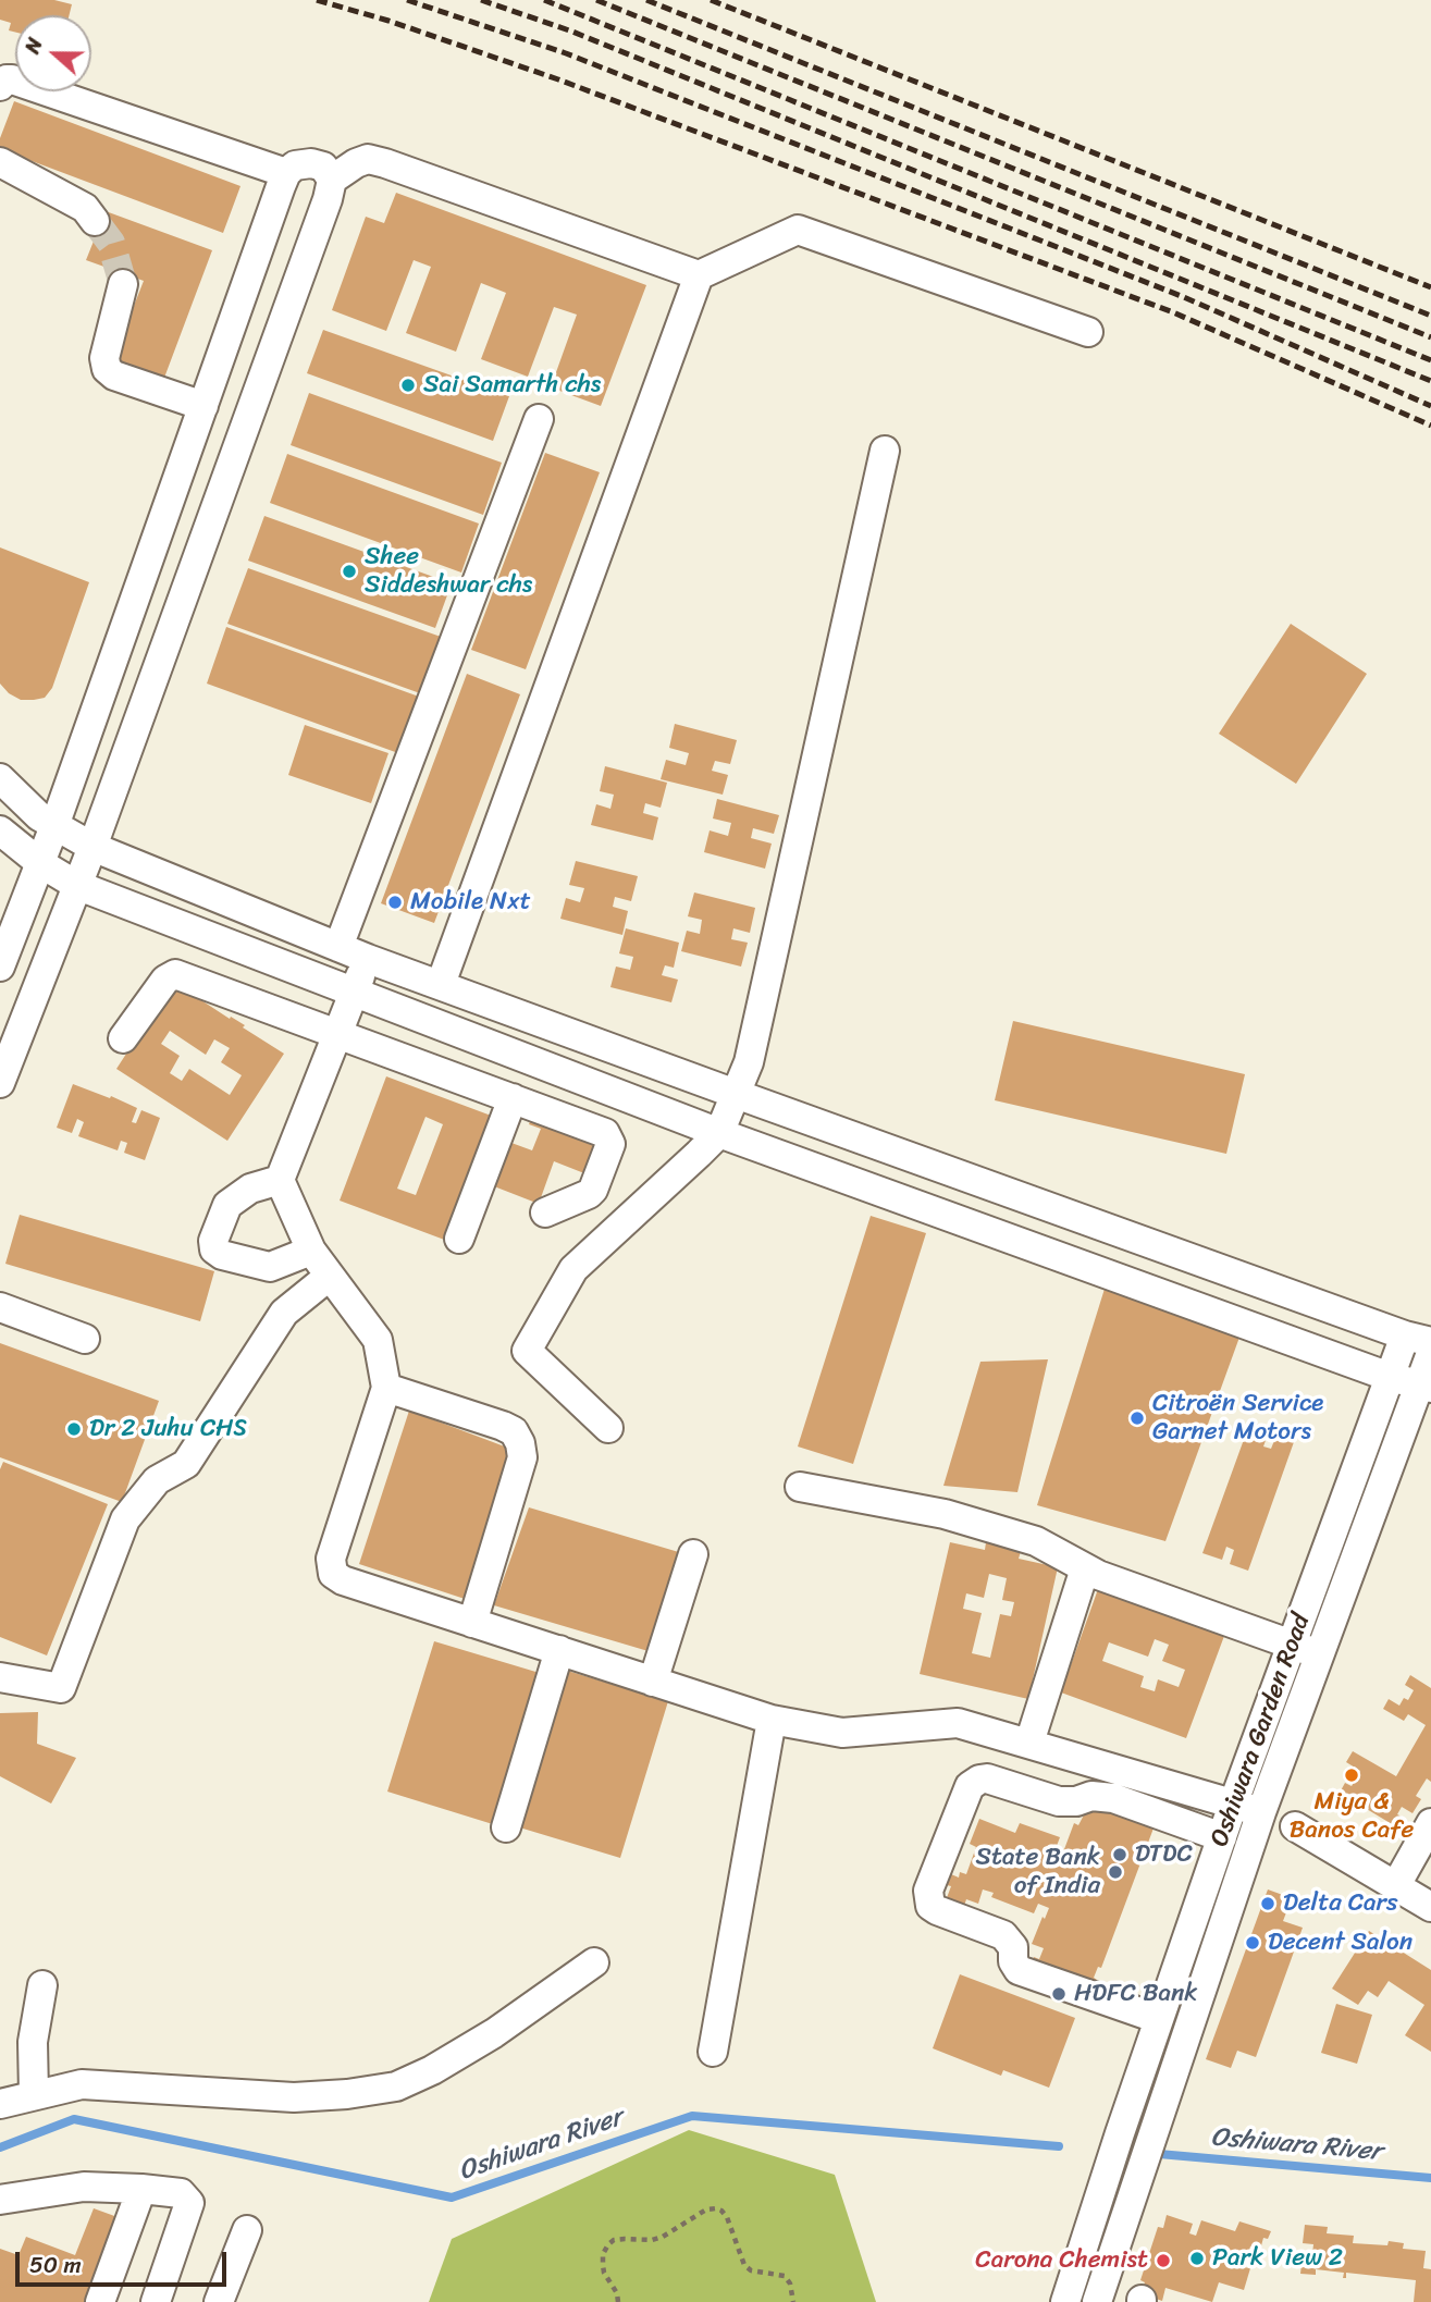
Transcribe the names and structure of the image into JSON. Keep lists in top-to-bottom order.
{
  "streets": {
    "street": ["Oshiwara Garden Road"]
  },
  "water": ["Oshiwara River"],
  "places": [
    "Sai Samarth chs",
    "Shee Siddeshwar chs",
    "Mobile Nxt",
    "Citroën Service Garnet Motors",
    "Dr 2 Juhu CHS",
    "Miya & Banos Cafe",
    "DTDC",
    "State Bank of India",
    "Delta Cars",
    "Decent Salon",
    "HDFC Bank",
    "Park View 2",
    "Carona Chemist"
  ],
  "scale_bar": "50 m",
  "north": "left"
}
